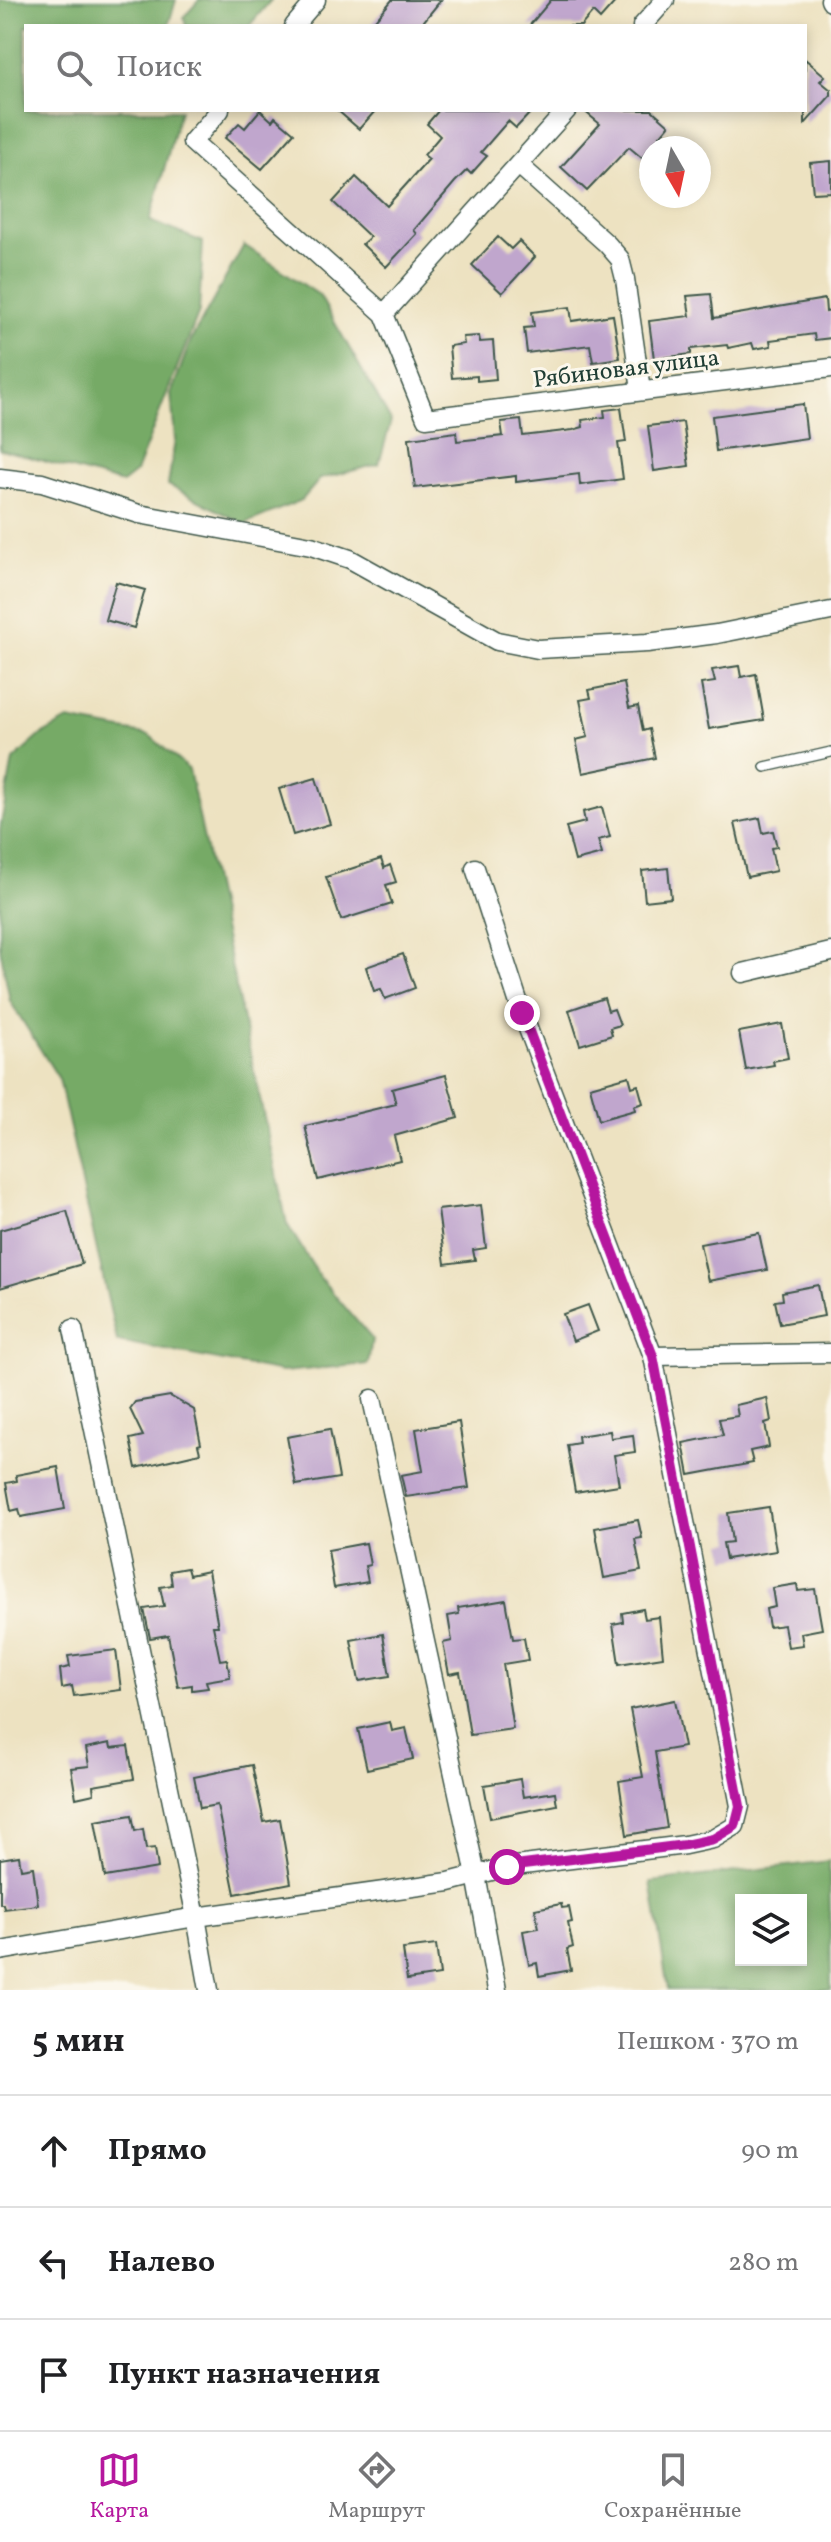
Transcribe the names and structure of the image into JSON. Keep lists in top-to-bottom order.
{
  "streets": {
    "street": ["Рябиновая улица"]
  },
  "north": "bottom",
  "page": {
    "search": "Поиск",
    "heading": ["5 мин", "Пешком · 370 m"],
    "list": [
      ["Прямо", "90 m"],
      ["Налево", "280 m"],
      "Пункт назначения"
    ],
    "nav": ["Карта", "Маршрут", "Сохранённые"]
  }
}
